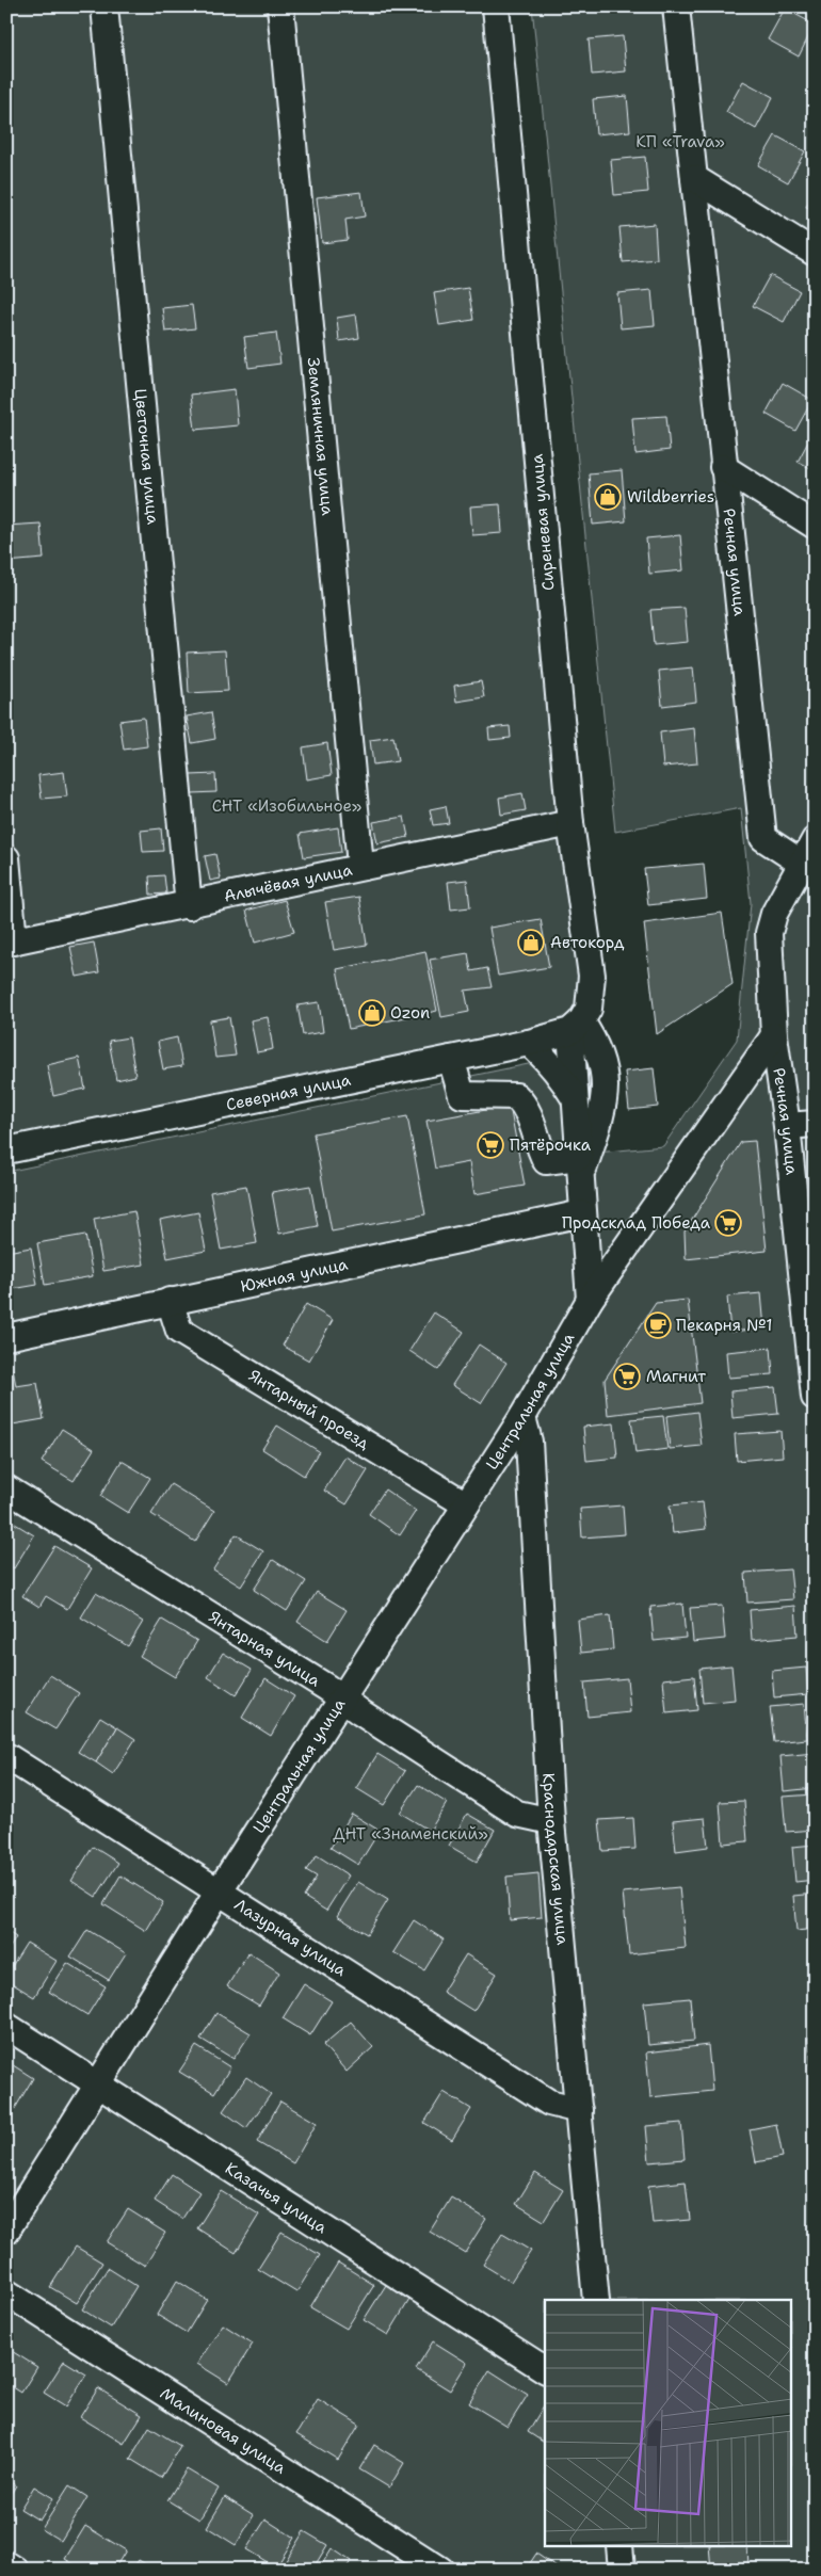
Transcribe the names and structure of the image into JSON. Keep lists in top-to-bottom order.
{
  "streets": {
    "street": [
      "Земляничная улица",
      "Цветочная улица",
      "Сиреневая улица",
      "Речная улица",
      "Алычёвая улица",
      "Северная улица",
      "Южная улица",
      "Центральная улица",
      "Янтарный проезд",
      "Янтарная улица",
      "Краснодарская улица",
      "Лазурная улица",
      "Казачья улица",
      "Малиновая улица"
    ]
  },
  "crossings": [
    ["Земляничная улица", "Алычёвая улица"],
    ["Цветочная улица", "Алычёвая улица"],
    ["Сиреневая улица", "Алычёвая улица"],
    ["Сиреневая улица", "Северная улица"],
    ["Речная улица", "Центральная улица"],
    ["Южная улица", "Янтарный проезд"],
    ["Центральная улица", "Янтарный проезд"],
    ["Центральная улица", "Янтарная улица"],
    ["Центральная улица", "Краснодарская улица"],
    ["Центральная улица", "Лазурная улица"],
    ["Центральная улица", "Казачья улица"],
    ["Янтарная улица", "Краснодарская улица"],
    ["Краснодарская улица", "Лазурная улица"]
  ],
  "parks": ["КП «Trava»", "СНТ «Изобильное»", "ДНТ «Знаменский»"],
  "places": {
    "shop": ["Wildberries", "Автокорд", "Ozon"],
    "supermarket": ["Пятёрочка", "Продсклад Победа", "Магнит"],
    "cafe": ["Пекарня №1"]
  }
}
